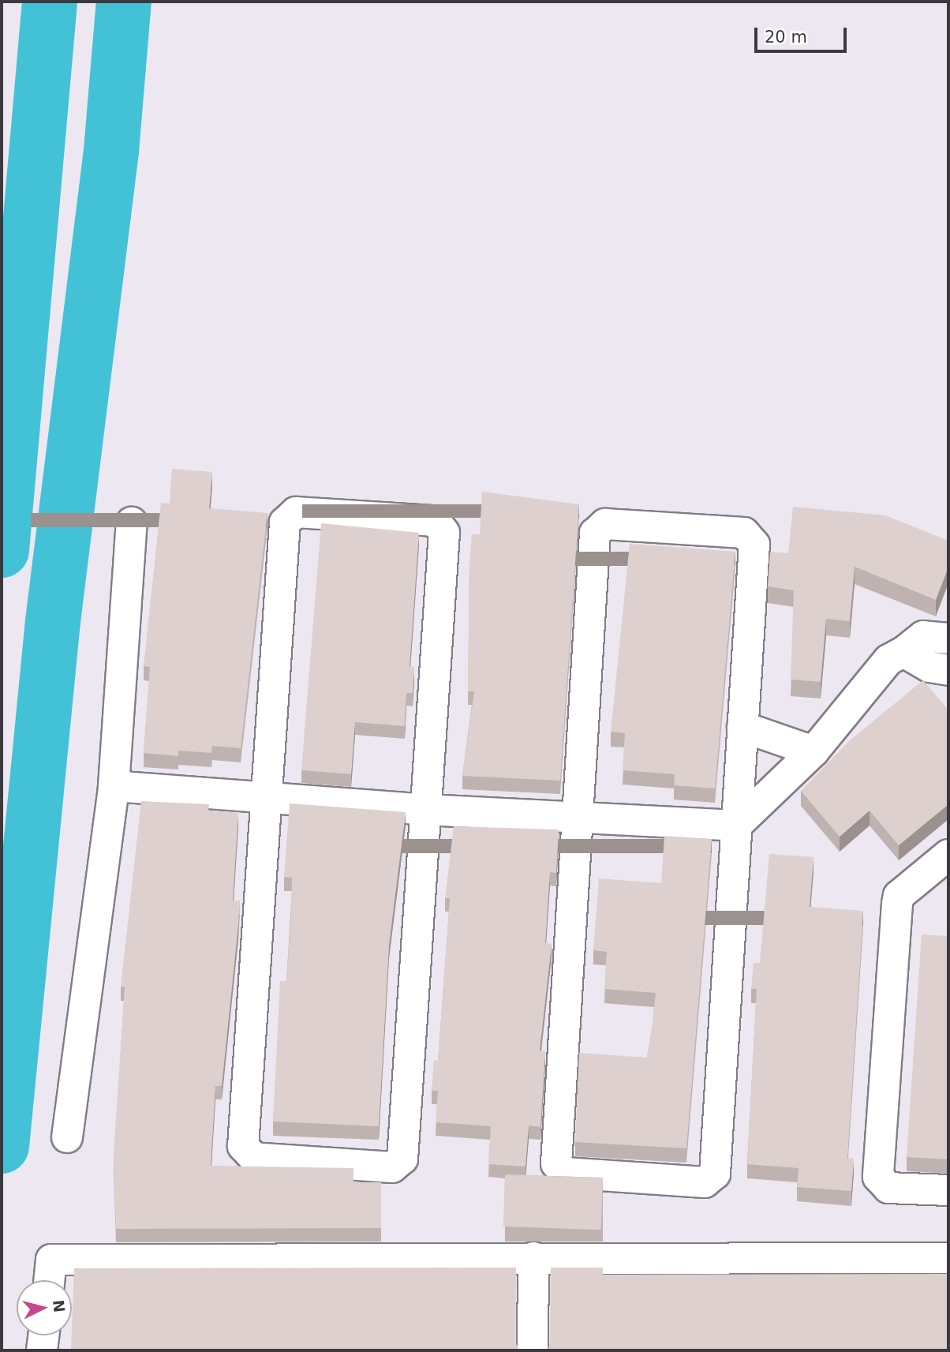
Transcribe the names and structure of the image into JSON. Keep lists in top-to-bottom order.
{
  "scale_bar": "20 m",
  "north": "right"
}
